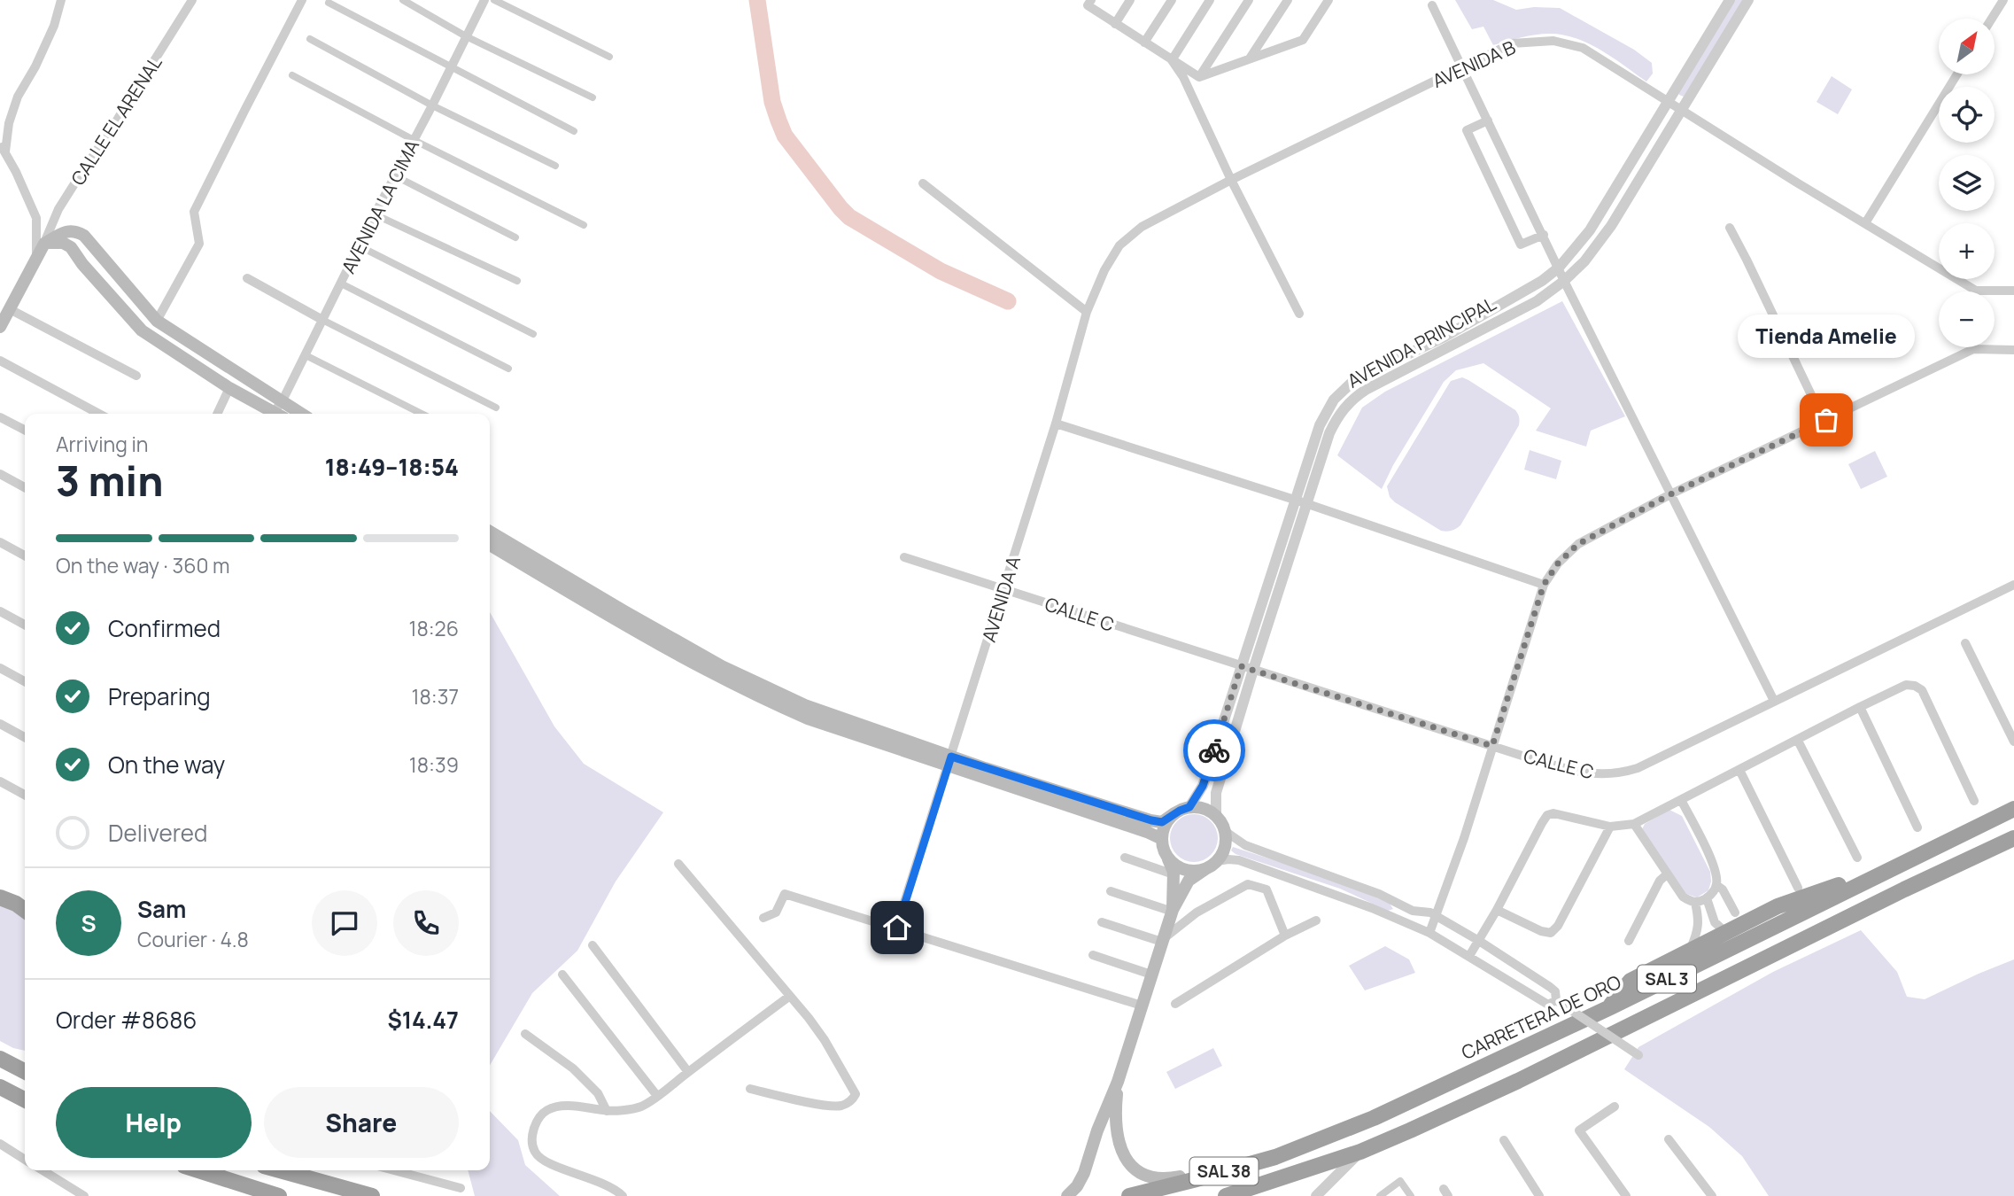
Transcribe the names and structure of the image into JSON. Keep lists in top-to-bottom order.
{
  "streets": {
    "highway": ["SAL 3", "CARRETERA DE ORO", "SAL 38"],
    "street": [
      "AVENIDA B",
      "CALLE EL ARENAL",
      "AVENIDA LA CIMA",
      "AVENIDA PRINCIPAL",
      "AVENIDA A",
      "CALLE C"
    ]
  },
  "crossings": [
    ["AVENIDA B", "AVENIDA PRINCIPAL"],
    ["AVENIDA B", "AVENIDA A"],
    ["AVENIDA PRINCIPAL", "CALLE C"],
    ["AVENIDA A", "CALLE C"],
    ["SAL 3", "SAL 38"],
    ["CARRETERA DE ORO", "SAL 38"]
  ],
  "places": ["Tienda Amelie"],
  "north": "top right",
  "page": {
    "map_buttons": ["+", "−"],
    "bubble": "Tienda Amelie",
    "heading": ["3 min", "Arriving in", "18:49–18:54"],
    "panel": [
      "Sam",
      "Courier · 4.8",
      "Order #8686",
      "$14.47"
    ],
    "bar": "On the way · 360 m",
    "list": [
      ["Confirmed", "18:26"],
      ["Preparing", "18:37"],
      ["On the way", "18:39"],
      "Delivered"
    ],
    "round": "S",
    "buttons": ["Help", "Share"]
  }
}
